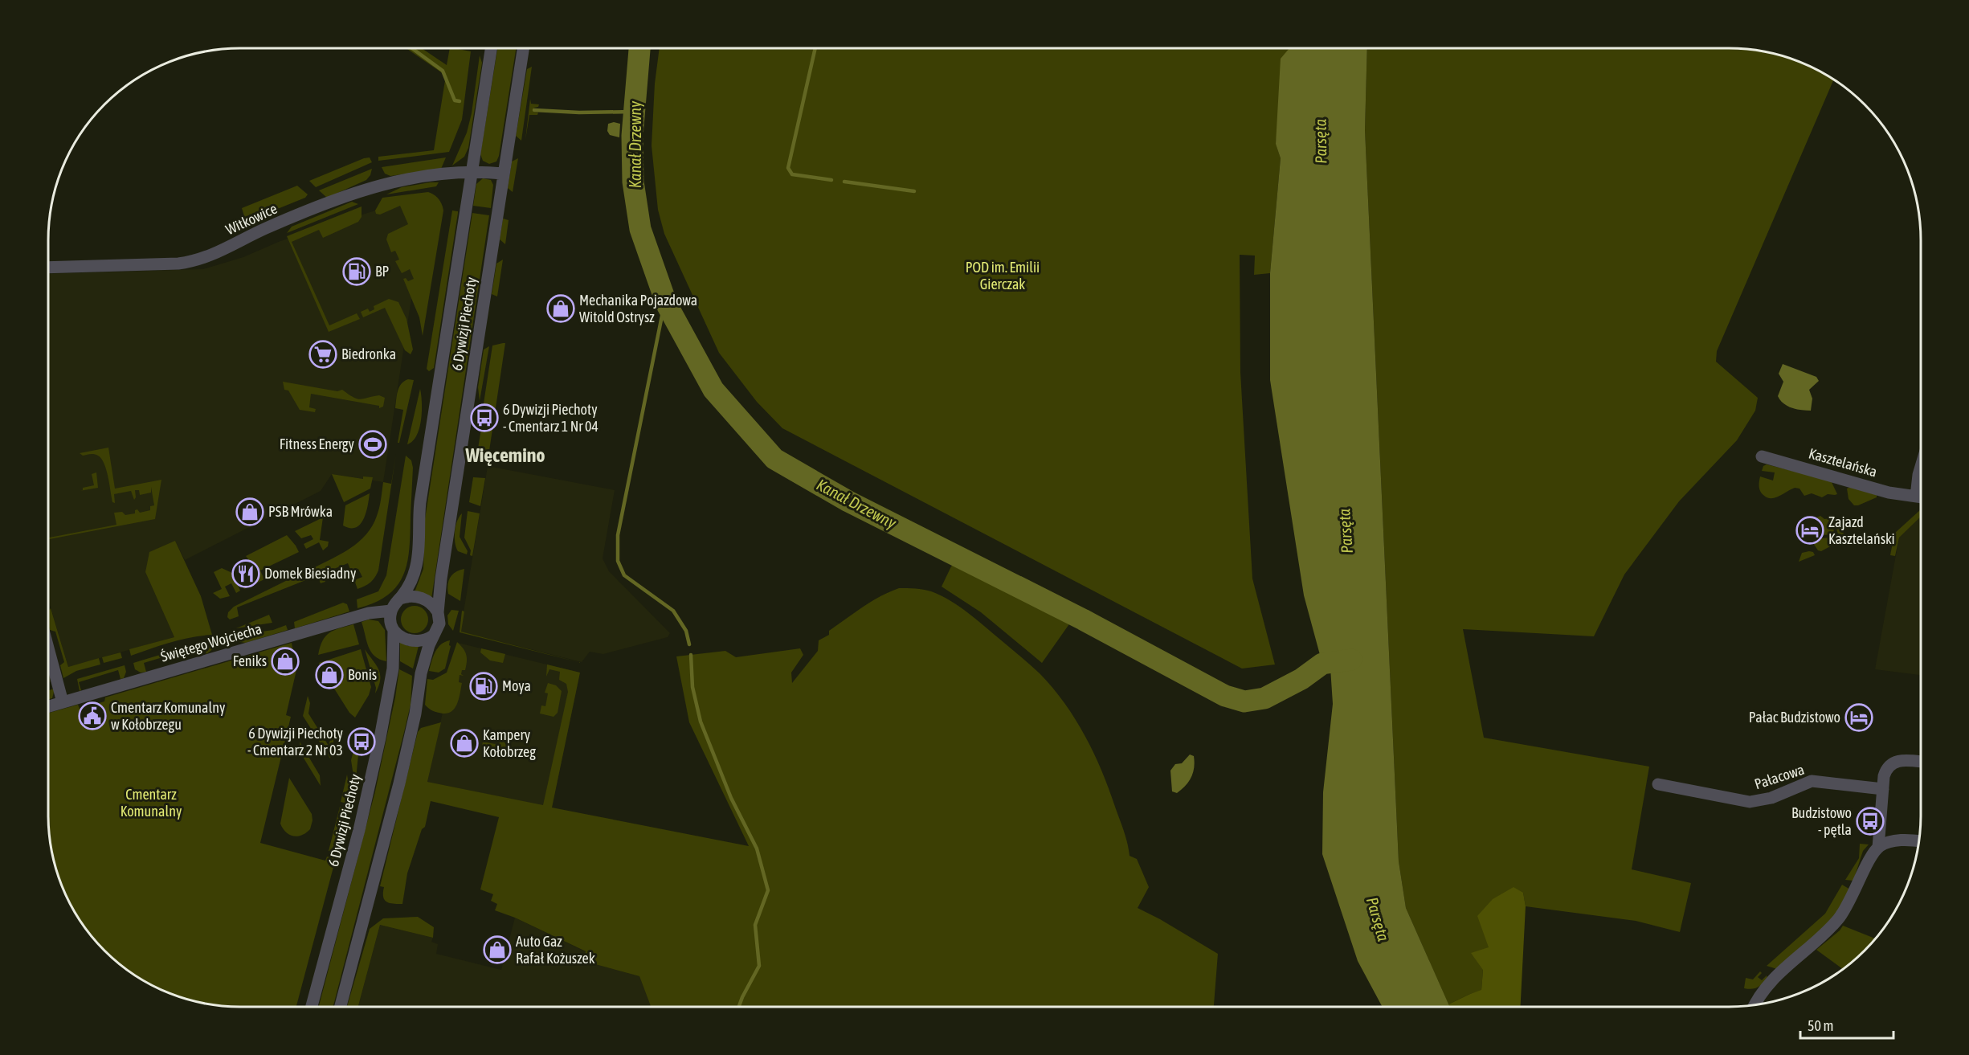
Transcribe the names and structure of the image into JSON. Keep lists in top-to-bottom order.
{
  "streets": {
    "street": [
      "Witkowice",
      "6 Dywizji Piechoty",
      "Kasztelańska",
      "Świętego Wojciecha",
      "Pałacowa"
    ]
  },
  "crossings": [
    ["Witkowice", "6 Dywizji Piechoty"],
    ["6 Dywizji Piechoty", "Świętego Wojciecha"]
  ],
  "districts": ["Więcemino"],
  "water": ["Parsęta", "Kanał Drzewny"],
  "parks": ["POD im. Emilii Gierczak", "Cmentarz Komunalny"],
  "places": {
    "fuel station": ["BP", "Moya"],
    "shop": [
      "Mechanika Pojazdowa Witold Ostrysz",
      "PSB Mrówka",
      "Feniks",
      "Bonis",
      "Kampery Kołobrzeg",
      "Auto Gaz Rafał Kożuszek"
    ],
    "supermarket": ["Biedronka"],
    "bus stop": ["6 Dywizji Piechoty - Cmentarz 1 Nr 04", "6 Dywizji Piechoty - Cmentarz 2 Nr 03", "Budzistowo - pętla"],
    "sports": ["Fitness Energy"],
    "hotel": ["Zajazd Kasztelański", "Pałac Budzistowo"],
    "restaurant": ["Domek Biesiadny"],
    "public building": ["Cmentarz Komunalny w Kołobrzegu"]
  },
  "scale_bar": "50 m"
}
